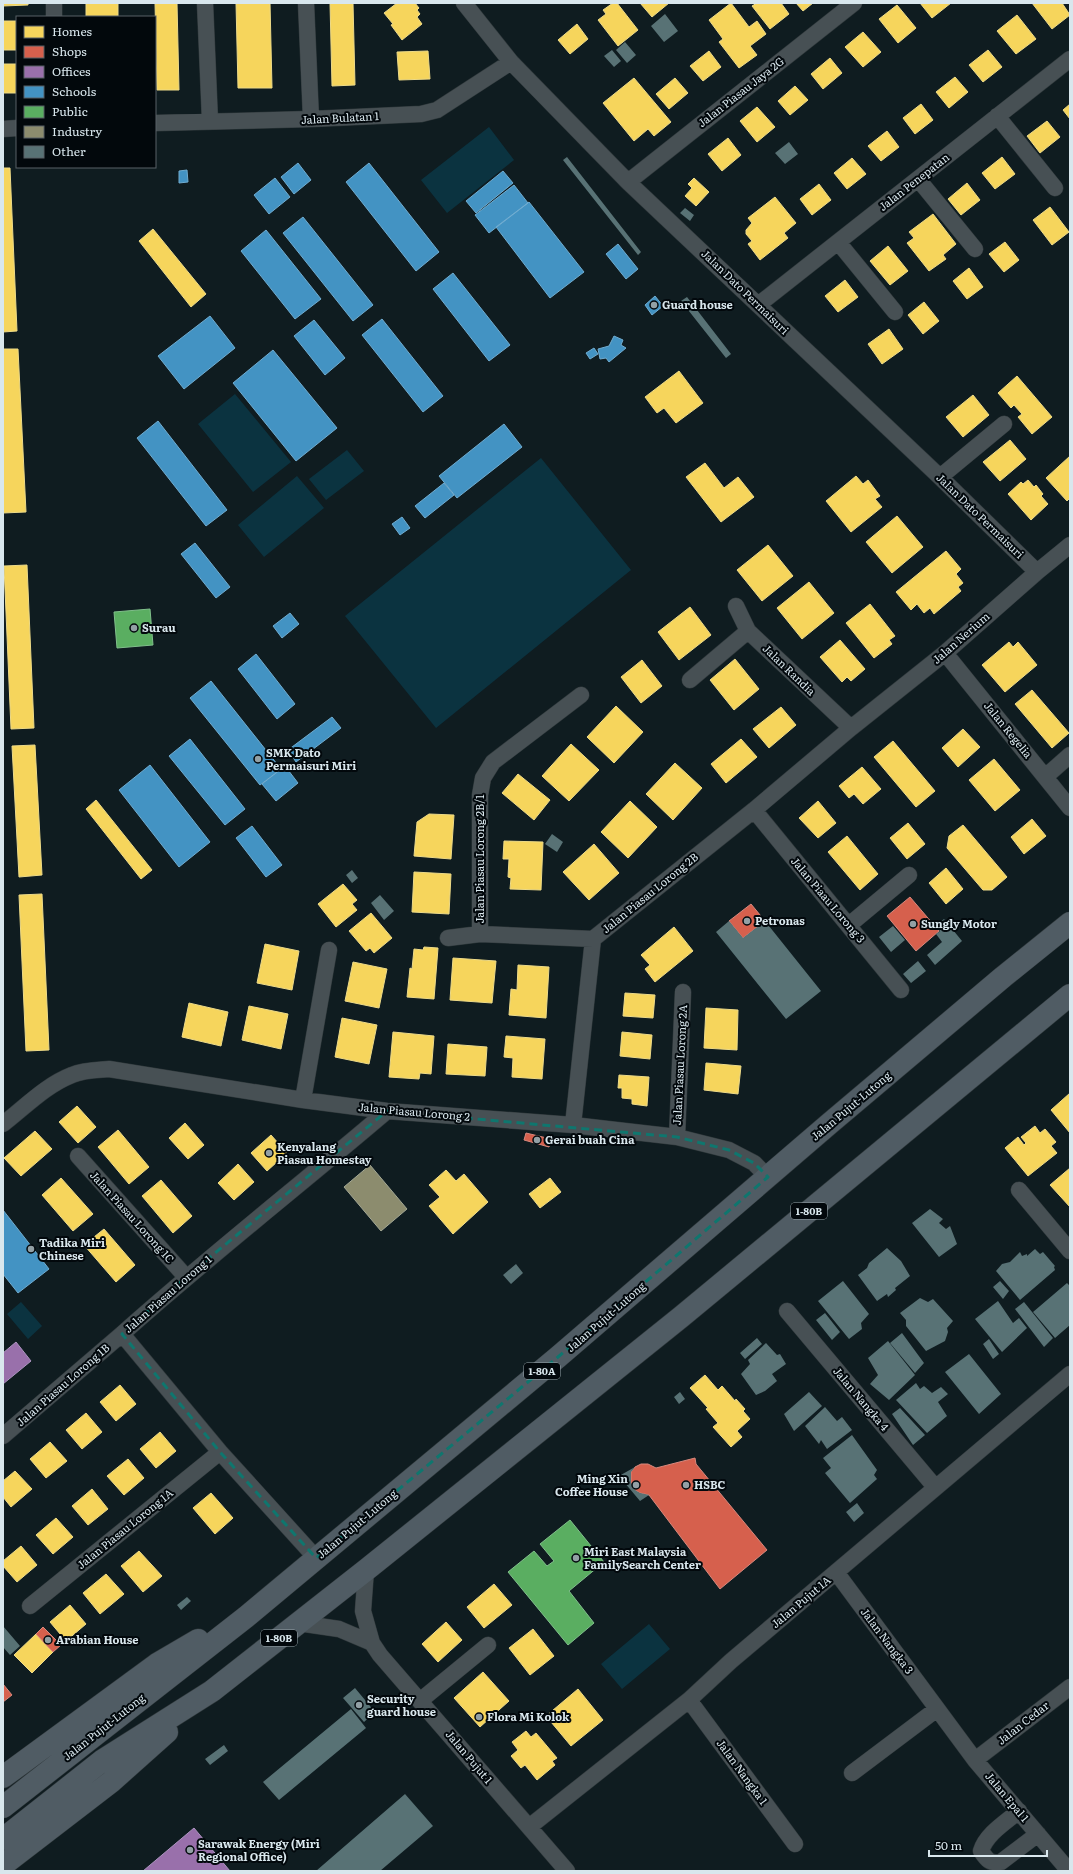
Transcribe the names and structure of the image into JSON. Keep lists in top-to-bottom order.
{
  "streets": {
    "highway": ["Jalan Pujut-Lutong", "1-80B", "1-80A"],
    "street": [
      "Jalan Piasau Jaya 2G",
      "Jalan Bulatan 1",
      "Jalan Penepatan",
      "Jalan Dato Permaisuri",
      "Jalan Nerium",
      "Jalan Randia",
      "Jalan Regelia",
      "Jalan Piasau Lorong 2B/1",
      "Jalan Piasau Lorong 2B",
      "Jalan Piaau Lorong 3",
      "Jalan Piasau Lorong 2A",
      "Jalan Piasau Lorong 2",
      "Jalan Piasau Lorong 1C",
      "Jalan Piasau Lorong 1",
      "Jalan Piasau Lorong 1B",
      "Jalan Nangka 4",
      "Jalan Piasau Lorong 1A",
      "Jalan Pujut 1A",
      "Jalan Nangka 3",
      "Jalan Cedar",
      "Jalan Pujut 1",
      "Jalan Nangka 1",
      "Jalan Epal 1"
    ]
  },
  "crossings": [
    ["Jalan Piasau Jaya 2G", "Jalan Dato Permaisuri"],
    ["Jalan Bulatan 1", "Jalan Dato Permaisuri"],
    ["Jalan Penepatan", "Jalan Dato Permaisuri"],
    ["Jalan Dato Permaisuri", "Jalan Nerium"],
    ["Jalan Nerium", "Jalan Randia"],
    ["Jalan Nerium", "Jalan Regelia"],
    ["Jalan Nerium", "Jalan Piasau Lorong 2B"],
    ["Jalan Randia", "Jalan Piasau Lorong 2B"],
    ["Jalan Piasau Lorong 2B/1", "Jalan Piasau Lorong 2B"],
    ["Jalan Piasau Lorong 2B", "Jalan Piaau Lorong 3"],
    ["Jalan Piasau Lorong 2B", "Jalan Piasau Lorong 2"],
    ["Jalan Piasau Lorong 2A", "Jalan Piasau Lorong 2"],
    ["Jalan Pujut-Lutong", "Jalan Piasau Lorong 2"],
    ["Jalan Pujut-Lutong", "Jalan Piasau Lorong 1"],
    ["Jalan Piasau Lorong 2", "Jalan Piasau Lorong 1"],
    ["1-80B", "Jalan Pujut 1"],
    ["Jalan Piasau Lorong 1C", "Jalan Piasau Lorong 1"],
    ["Jalan Piasau Lorong 1", "Jalan Piasau Lorong 1B"],
    ["Jalan Piasau Lorong 1", "Jalan Piasau Lorong 1A"],
    ["Jalan Nangka 4", "Jalan Pujut 1A"],
    ["Jalan Pujut 1A", "Jalan Nangka 3"],
    ["Jalan Pujut 1A", "Jalan Pujut 1"],
    ["Jalan Pujut 1A", "Jalan Nangka 1"],
    ["Jalan Nangka 3", "Jalan Cedar"],
    ["Jalan Nangka 3", "Jalan Epal 1"],
    ["Jalan Cedar", "Jalan Epal 1"]
  ],
  "places": [
    "Guard house",
    "Surau",
    "SMK Dato Permaisuri Miri",
    "Petronas",
    "Sungly Motor",
    "Gerai buah Cina",
    "Kenyalang Piasau Homestay",
    "Tadika Miri Chinese",
    "Ming Xin Coffee House",
    "HSBC",
    "Miri East Malaysia FamilySearch Center",
    "Arabian House",
    "Security guard house",
    "Flora Mi Kolok",
    "Sarawak Energy (Miri Regional Office)"
  ],
  "legend": [
    "Homes",
    "Shops",
    "Offices",
    "Schools",
    "Public",
    "Industry",
    "Other"
  ],
  "scale_bar": "50 m"
}
